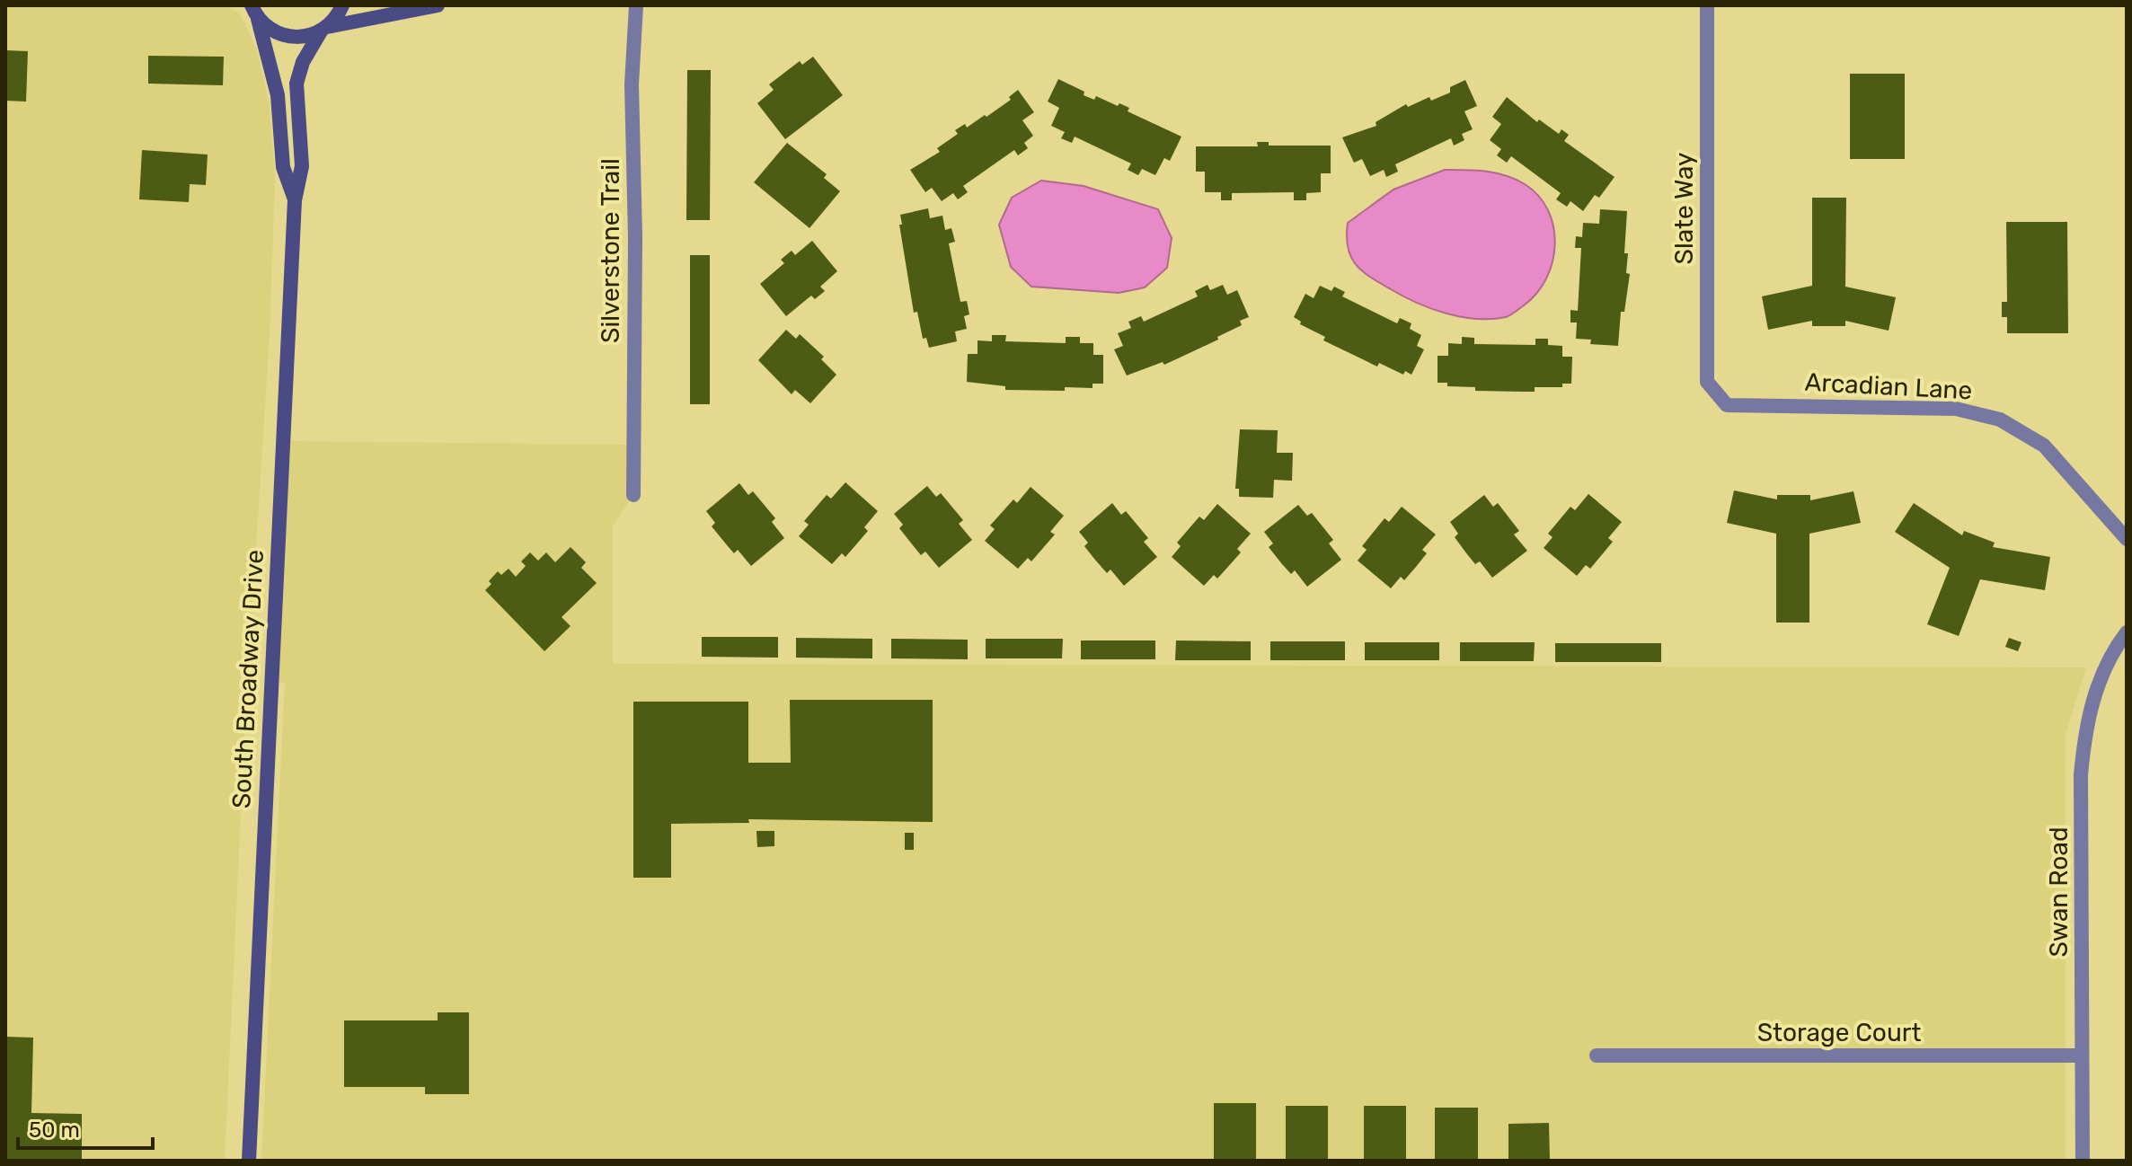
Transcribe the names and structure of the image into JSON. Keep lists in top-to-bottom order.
{
  "streets": {
    "main road": ["South Broadway Drive"],
    "street": [
      "Slate Way",
      "Silverstone Trail",
      "Arcadian Lane",
      "Swan Road",
      "Storage Court"
    ]
  },
  "crossings": [
    ["Slate Way", "Arcadian Lane"],
    ["Swan Road", "Storage Court"]
  ],
  "scale_bar": "50 m"
}
